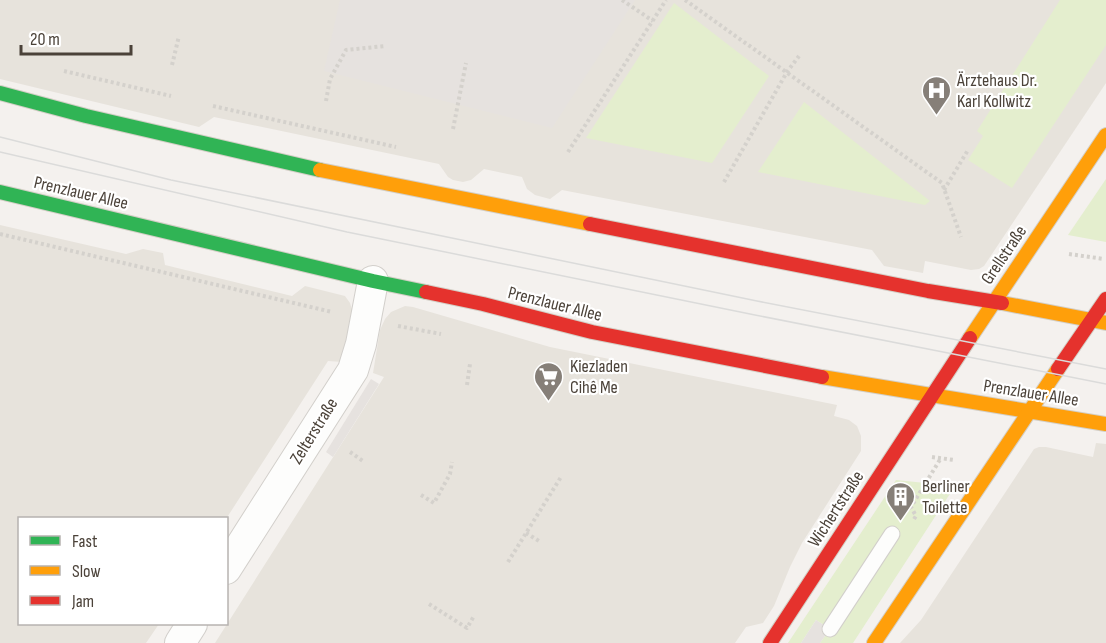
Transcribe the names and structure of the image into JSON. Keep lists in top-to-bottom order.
{
  "streets": {
    "main road": ["Prenzlauer Allee", "Grellstraße", "Wichertstraße"],
    "street": ["Zelterstraße"]
  },
  "crossings": [
    ["Prenzlauer Allee", "Grellstraße"],
    ["Prenzlauer Allee", "Zelterstraße"],
    ["Prenzlauer Allee", "Wichertstraße"],
    ["Grellstraße", "Wichertstraße"]
  ],
  "places": {
    "hospital": ["Ärztehaus Dr. Karl Kollwitz"],
    "supermarket": ["Kiezladen Cihê Me"],
    "building": ["Berliner Toilette"]
  },
  "legend": ["Fast", "Slow", "Jam"],
  "scale_bar": "20 m"
}
